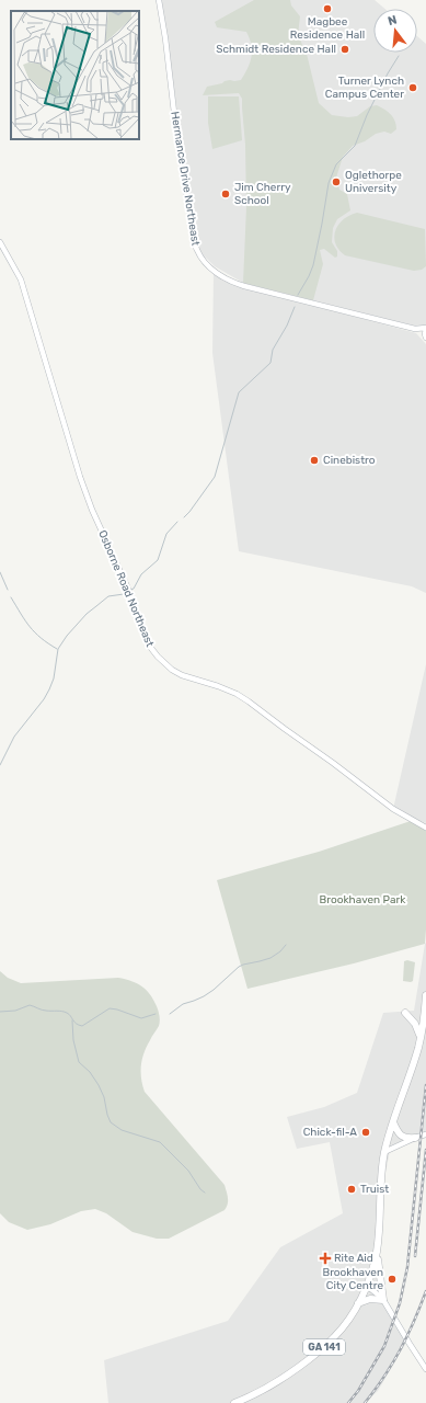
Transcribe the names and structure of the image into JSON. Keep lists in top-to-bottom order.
{
  "streets": {
    "highway": ["GA 141"],
    "street": ["Hermance Drive Northeast", "Osborne Road Northeast"]
  },
  "parks": ["Brookhaven Park"],
  "places": {
    "other": [
      "Magbee Residence Hall",
      "Schmidt Residence Hall",
      "Turner Lynch Campus Center",
      "Oglethorpe University",
      "Jim Cherry School",
      "Cinebistro",
      "Chick-fil-A",
      "Truist",
      "Brookhaven City Centre"
    ],
    "health": ["Rite Aid"]
  },
  "north": "top"
}
